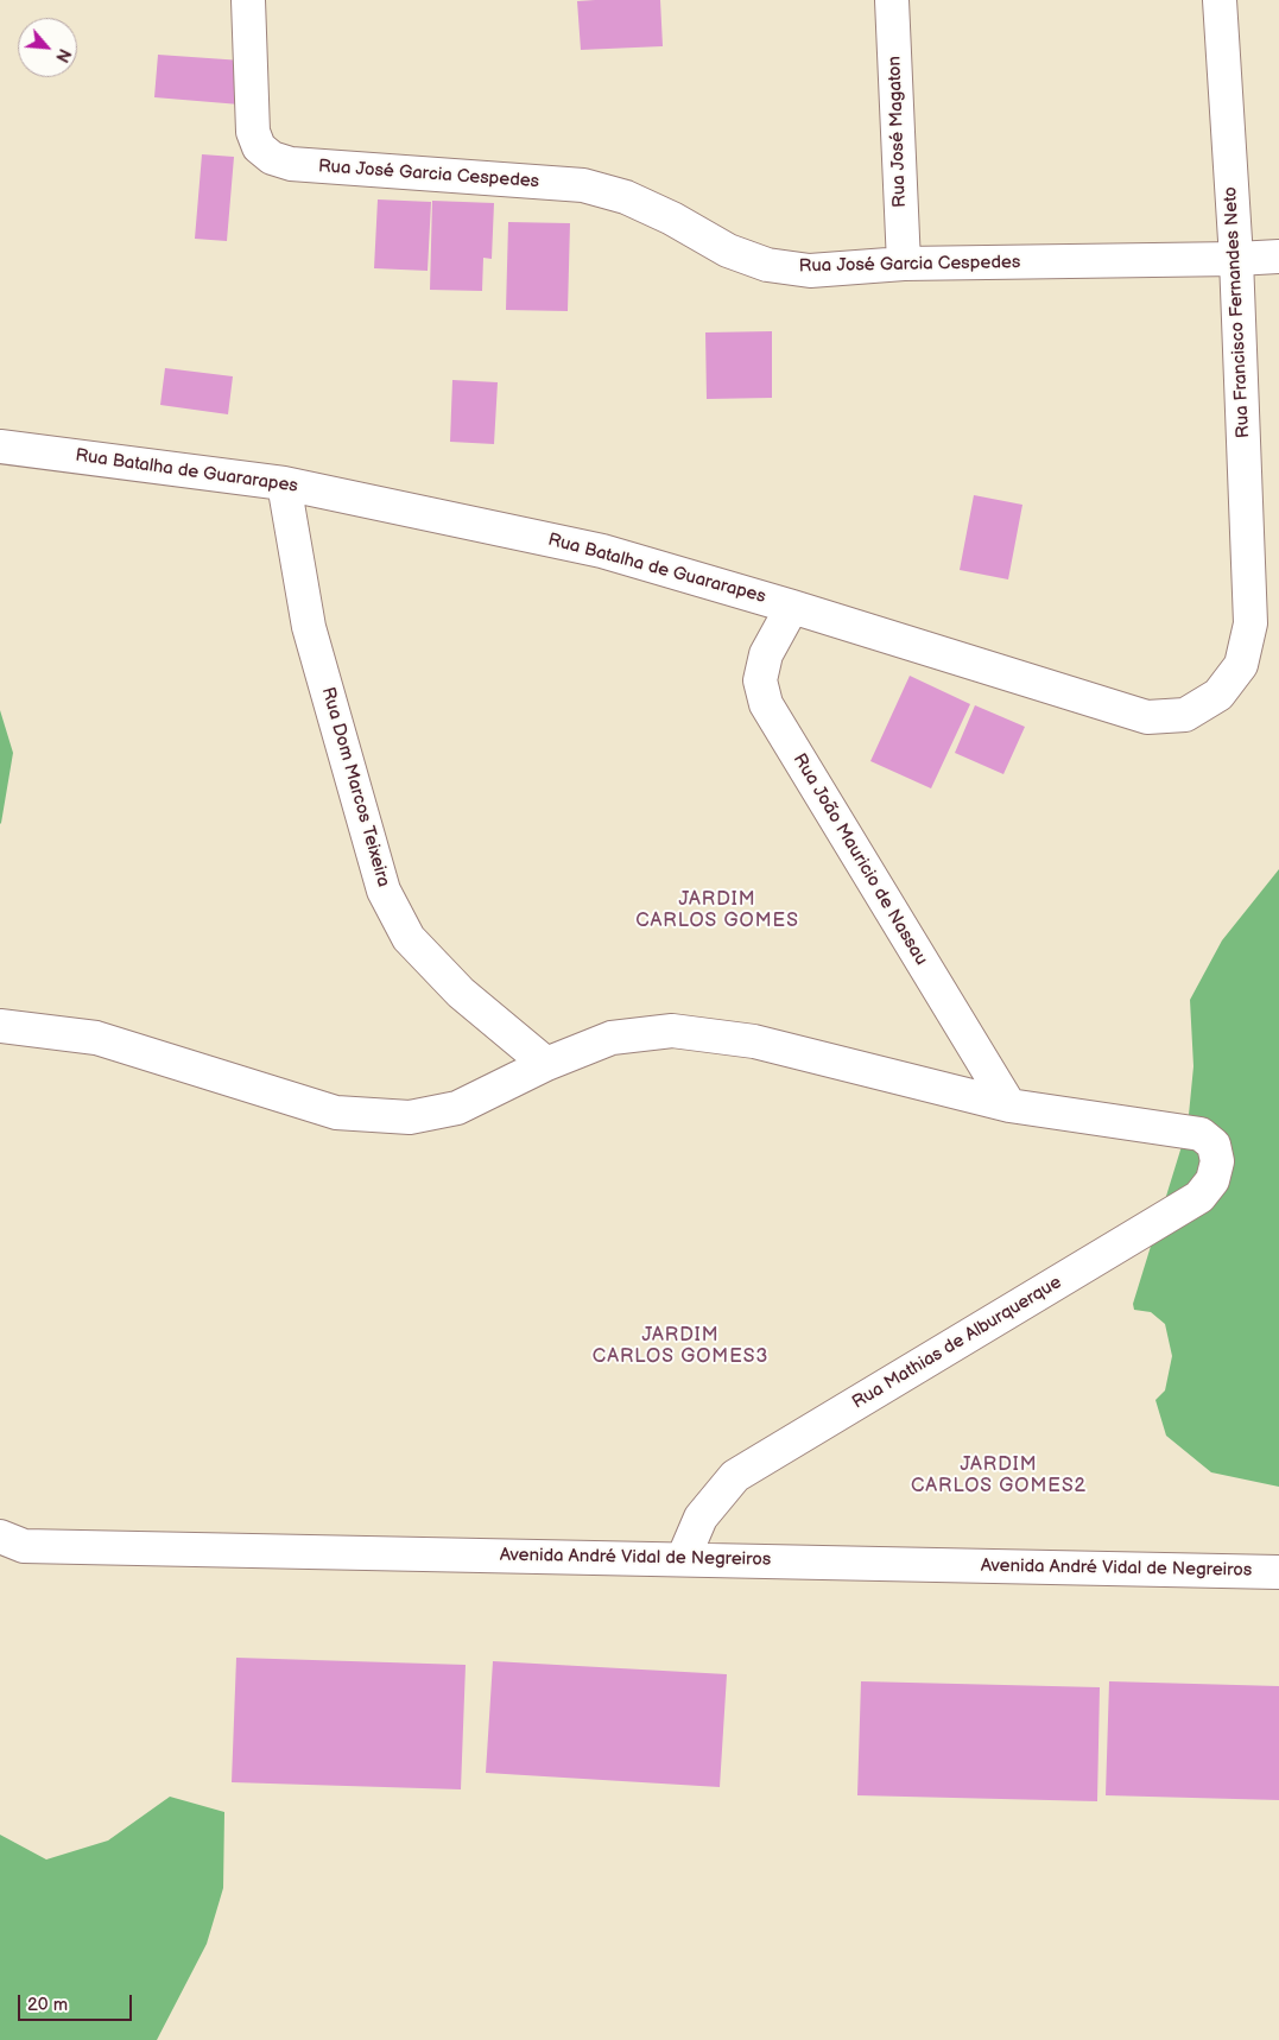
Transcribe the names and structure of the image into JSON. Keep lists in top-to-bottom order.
{
  "streets": {
    "street": [
      "Rua José Magaton",
      "Rua José Garcia Cespedes",
      "Rua Francisco Fernandes Neto",
      "Rua Batalha de Guararapes",
      "Rua Dom Marcos Teixeira",
      "Rua João Mauricio de Nassau",
      "Rua Mathias de Alburquerque",
      "Avenida André Vidal de Negreiros"
    ]
  },
  "crossings": [
    ["Rua José Magaton", "Rua José Garcia Cespedes"],
    ["Rua José Garcia Cespedes", "Rua Francisco Fernandes Neto"],
    ["Rua Francisco Fernandes Neto", "Rua Batalha de Guararapes"],
    ["Rua Batalha de Guararapes", "Rua Dom Marcos Teixeira"],
    ["Rua Batalha de Guararapes", "Rua João Mauricio de Nassau"],
    ["Rua João Mauricio de Nassau", "Rua Mathias de Alburquerque"],
    ["Rua Mathias de Alburquerque", "Avenida André Vidal de Negreiros"]
  ],
  "districts": ["JARDIM CARLOS GOMES", "JARDIM CARLOS GOMES3", "JARDIM CARLOS GOMES2"],
  "scale_bar": "20 m",
  "north": "bottom right"
}
